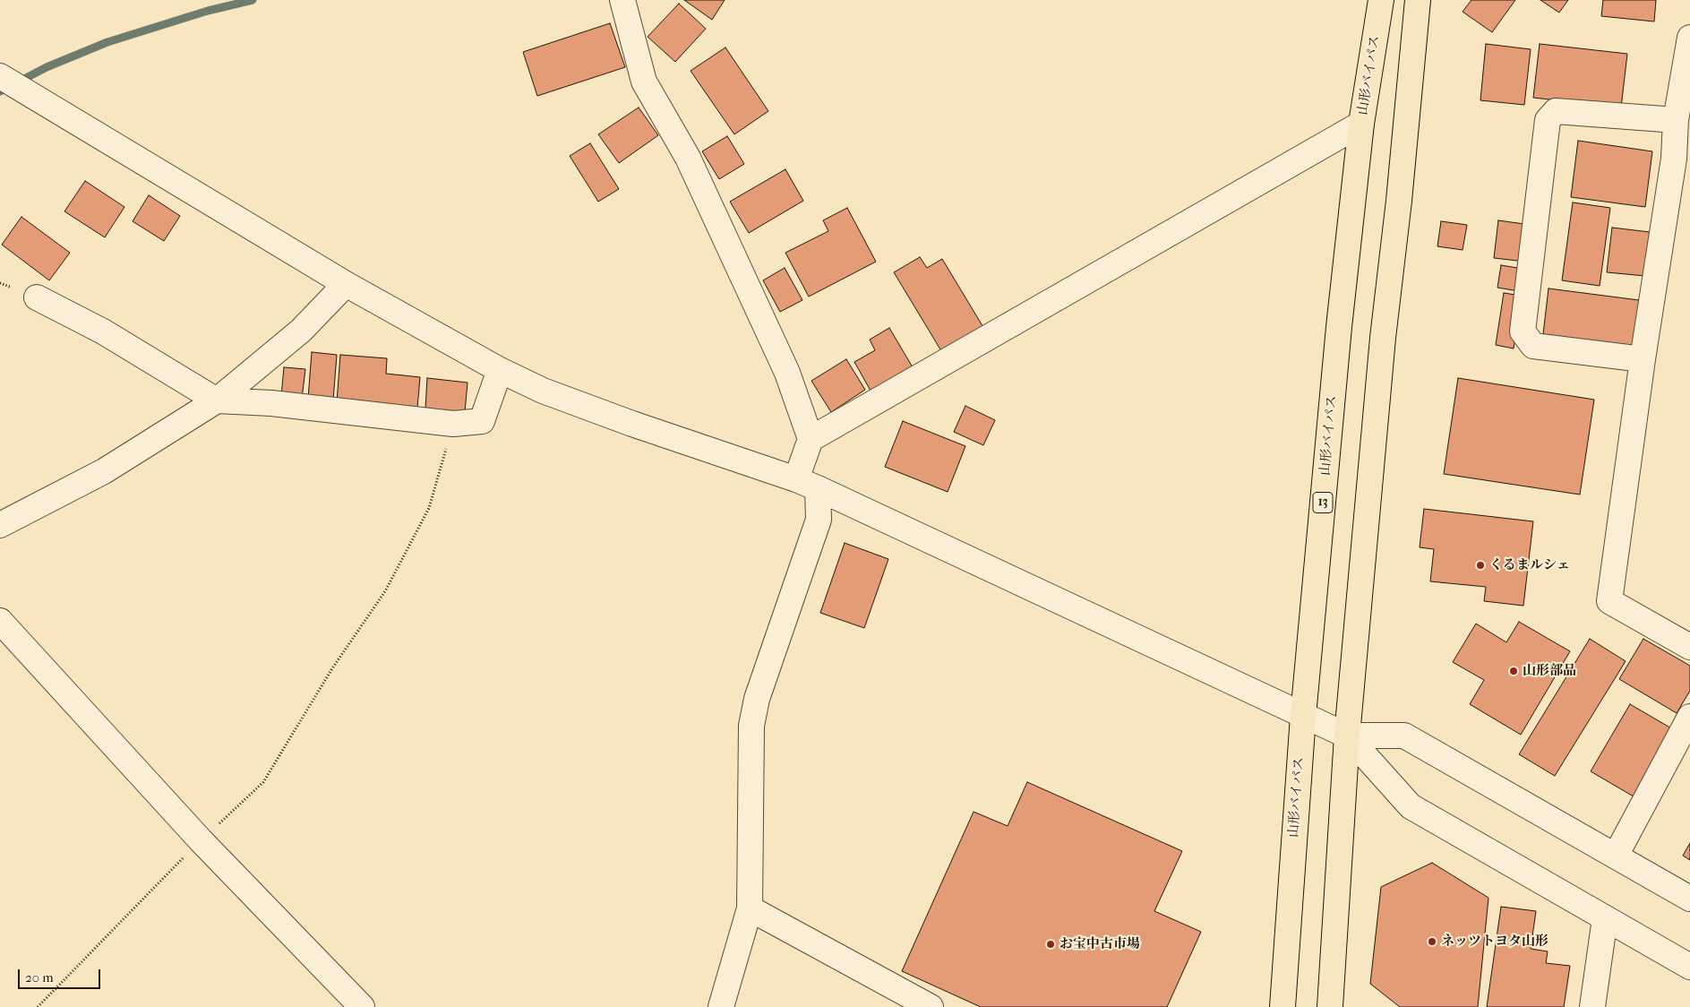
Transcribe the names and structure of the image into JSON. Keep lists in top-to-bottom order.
{
  "streets": {
    "highway": ["山形バイパス", "13"]
  },
  "places": [
    "くるまルシェ",
    "山形部品",
    "ネッツトヨタ山形",
    "お宝中古市場"
  ],
  "scale_bar": "20 m"
}
